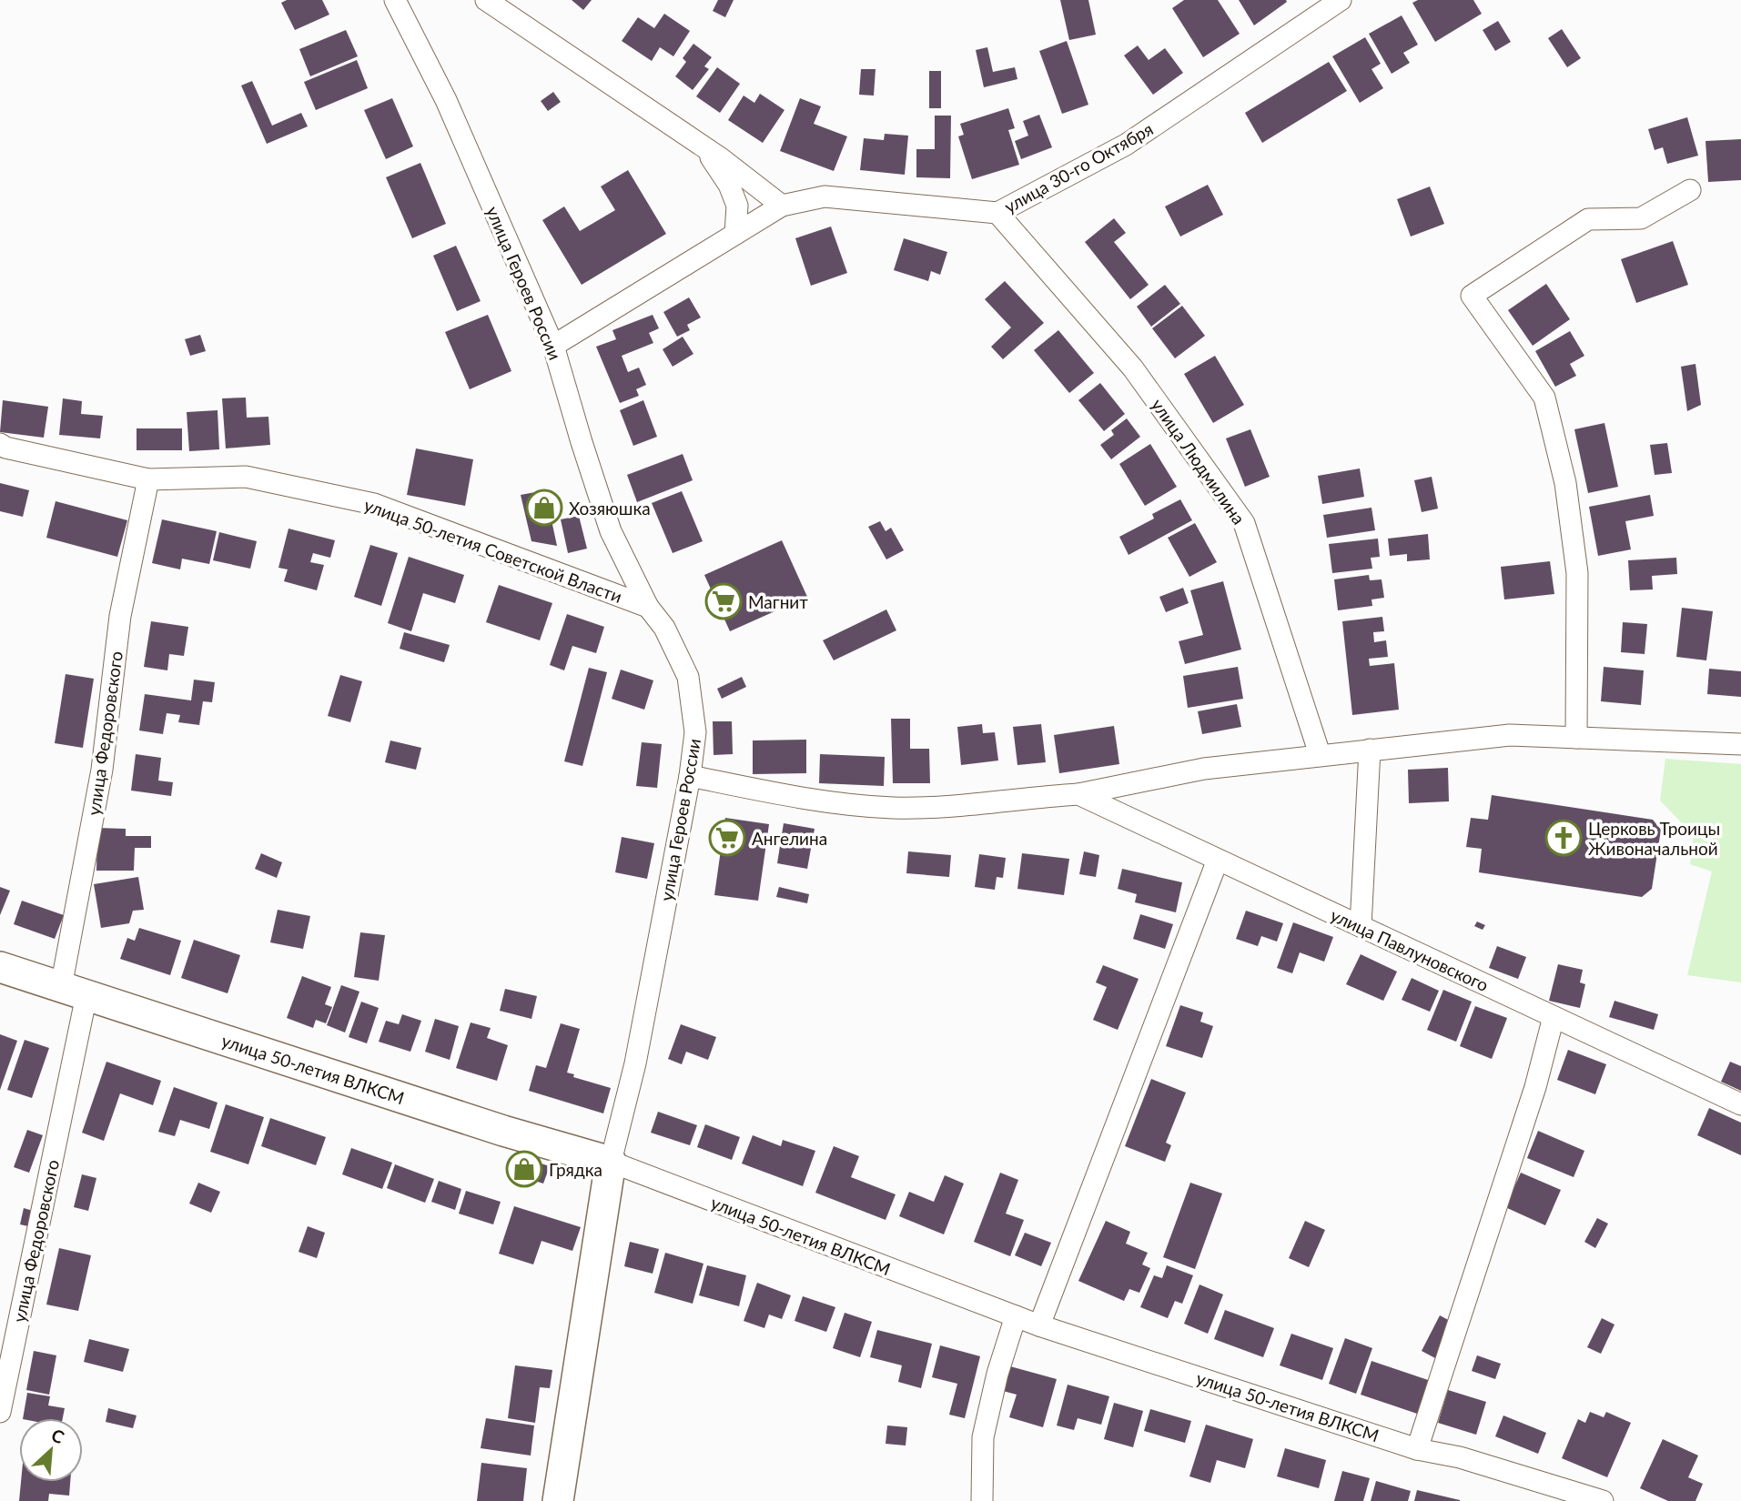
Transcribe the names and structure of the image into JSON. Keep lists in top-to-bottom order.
{
  "streets": {
    "street": [
      "улица 30-го Октября",
      "улица Героев России",
      "улица Людмилина",
      "улица 50-летия Советской Власти",
      "улица Федоровского",
      "улица Павлуновского",
      "улица 50-летия ВЛКСМ"
    ]
  },
  "crossings": [
    ["улица 30-го Октября", "улица Героев России"],
    ["улица 30-го Октября", "улица Людмилина"],
    ["улица Героев России", "улица 50-летия Советской Власти"],
    ["улица Героев России", "улица Павлуновского"],
    ["улица Героев России", "улица 50-летия ВЛКСМ"],
    ["улица Людмилина", "улица Павлуновского"],
    ["улица 50-летия Советской Власти", "улица Федоровского"],
    ["улица Федоровского", "улица 50-летия ВЛКСМ"]
  ],
  "places": {
    "shop": ["Хозяюшка", "Грядка"],
    "supermarket": ["Магнит", "Ангелина"],
    "church": ["Церковь Троицы Живоначальной"]
  },
  "north": "top right"
}
